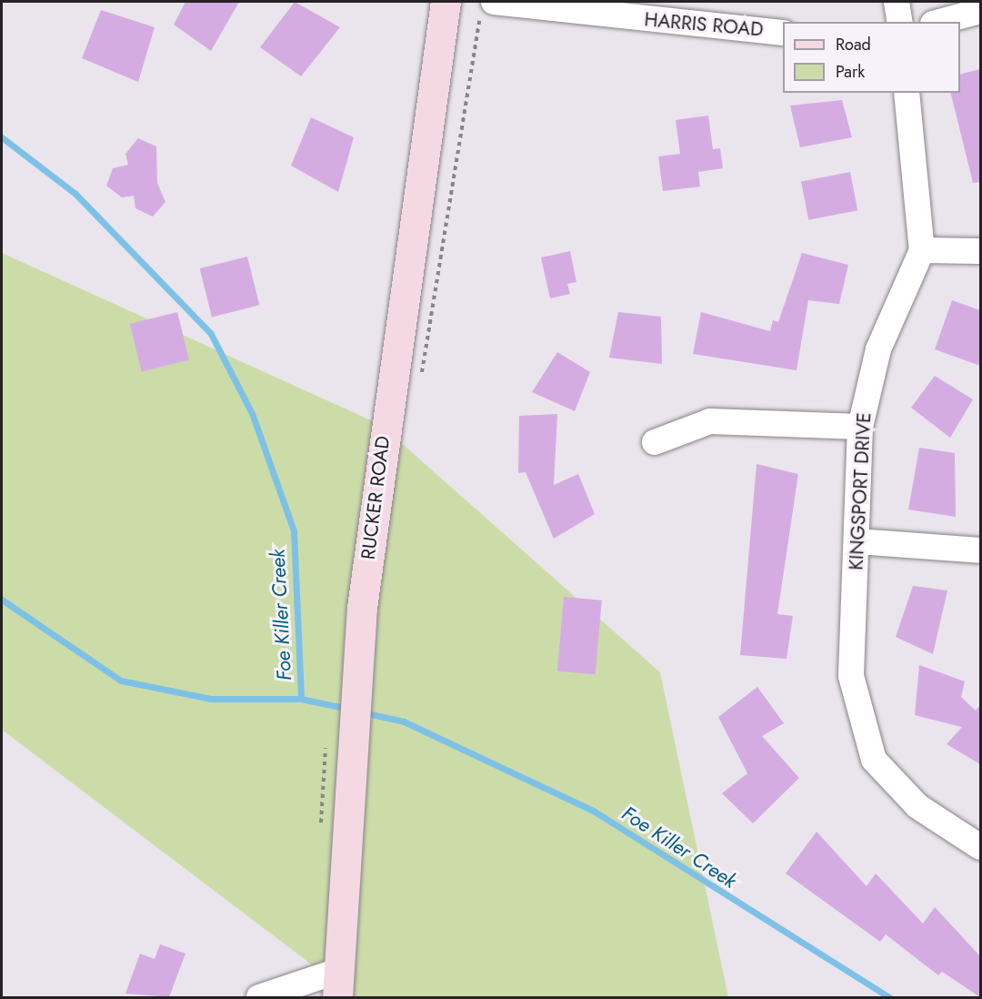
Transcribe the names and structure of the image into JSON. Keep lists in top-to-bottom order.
{
  "streets": {
    "main road": ["RUCKER ROAD"],
    "street": ["HARRIS ROAD", "KINGSPORT DRIVE"]
  },
  "water": ["Foe Killer Creek"],
  "legend": ["Road", "Park"]
}
